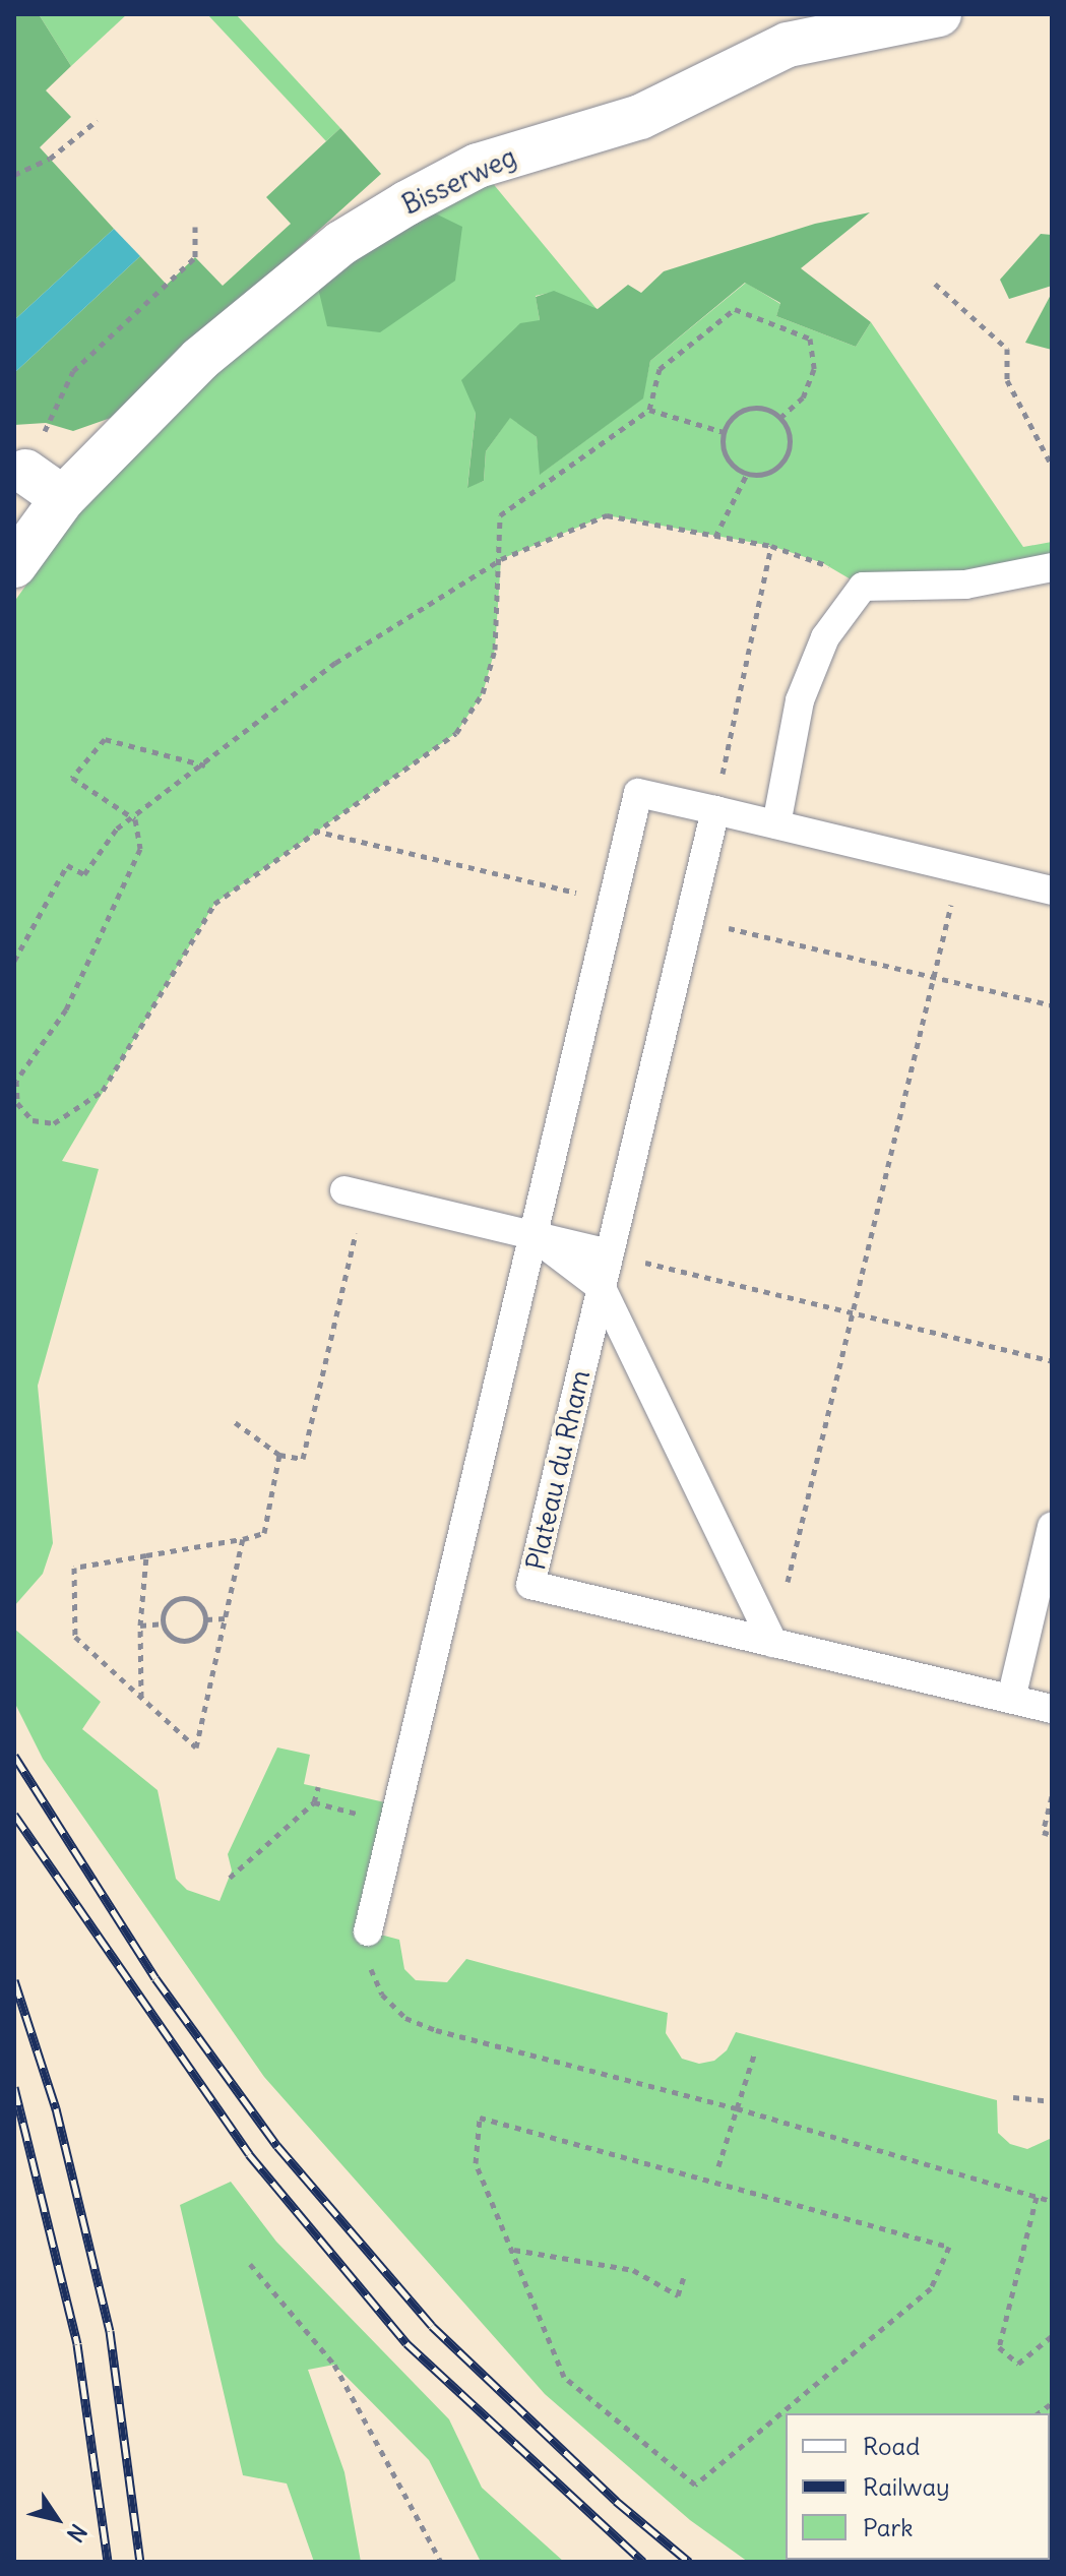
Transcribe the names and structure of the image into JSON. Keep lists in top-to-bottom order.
{
  "streets": {
    "street": ["Bisserweg"],
    "lane": ["Plateau du Rham"]
  },
  "legend": ["Road", "Railway", "Park"],
  "north": "bottom right"
}
